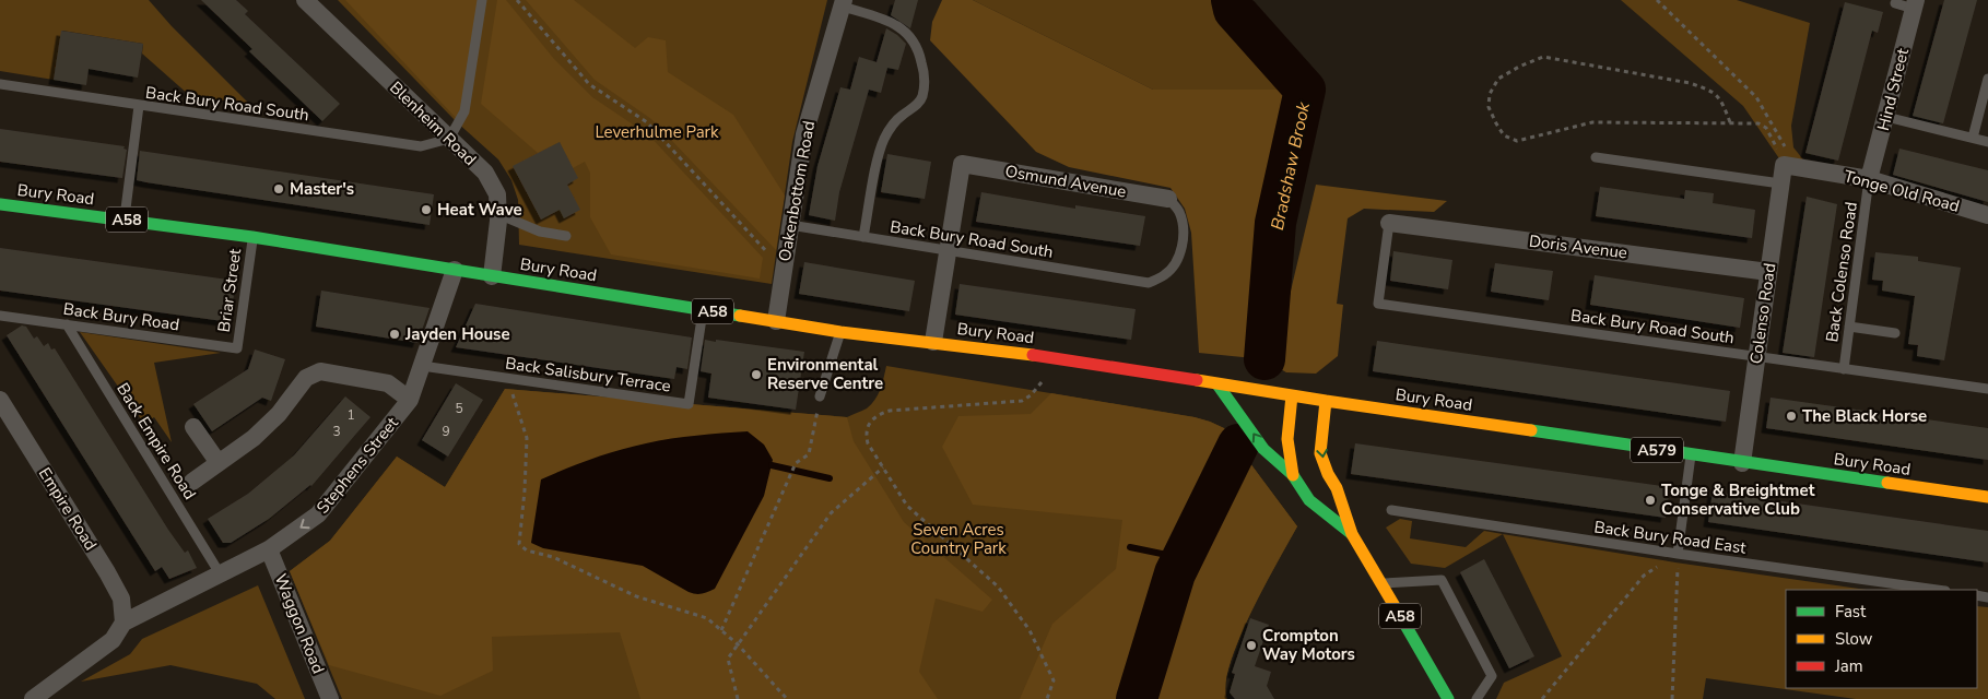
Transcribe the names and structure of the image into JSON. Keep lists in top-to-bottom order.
{
  "streets": {
    "main road": ["Bury Road", "A58", "A579"],
    "street": [
      "Hind Street",
      "Blenheim Road",
      "Osmund Avenue",
      "Oakenbottom Road",
      "Tonge Old Road",
      "Doris Avenue",
      "Colenso Road",
      "Stephens Street",
      "Empire Road",
      "Waggon Road"
    ],
    "lane": [
      "Back Bury Road South",
      "Back Colenso Road",
      "Briar Street",
      "Back Bury Road",
      "Back Salisbury Terrace",
      "Back Empire Road",
      "Back Bury Road East"
    ]
  },
  "crossings": [
    ["Hind Street", "Tonge Old Road"],
    ["Hind Street", "Back Colenso Road"],
    ["Back Bury Road South", "Blenheim Road"],
    ["Back Bury Road South", "Osmund Avenue"],
    ["Back Bury Road South", "Oakenbottom Road"],
    ["Back Bury Road South", "Doris Avenue"],
    ["Back Bury Road South", "Back Colenso Road"],
    ["Back Bury Road South", "Colenso Road"],
    ["Blenheim Road", "Bury Road"],
    ["Oakenbottom Road", "Bury Road"],
    ["Tonge Old Road", "Back Colenso Road"],
    ["Tonge Old Road", "Colenso Road"],
    ["Bury Road", "A58"],
    ["Bury Road", "Briar Street"],
    ["Bury Road", "Colenso Road"],
    ["Bury Road", "Back Salisbury Terrace"],
    ["Bury Road", "Stephens Street"],
    ["Doris Avenue", "Colenso Road"],
    ["Briar Street", "Back Bury Road"],
    ["Back Bury Road", "Back Empire Road"],
    ["Back Salisbury Terrace", "Stephens Street"],
    ["Back Empire Road", "Stephens Street"],
    ["Stephens Street", "Empire Road"],
    ["Stephens Street", "Waggon Road"]
  ],
  "one_way": ["Stephens Street"],
  "water": ["Bradshaw Brook"],
  "parks": ["Leverhulme Park", "Seven Acres Country Park"],
  "places": [
    "Master's",
    "Heat Wave",
    "Jayden House",
    "Environmental Reserve Centre",
    "The Black Horse",
    "Tonge & Breightmet Conservative Club",
    "Crompton Way Motors"
  ],
  "house_numbers": [
    "5",
    "1",
    "3",
    "9"
  ],
  "legend": ["Fast", "Slow", "Jam"]
}
